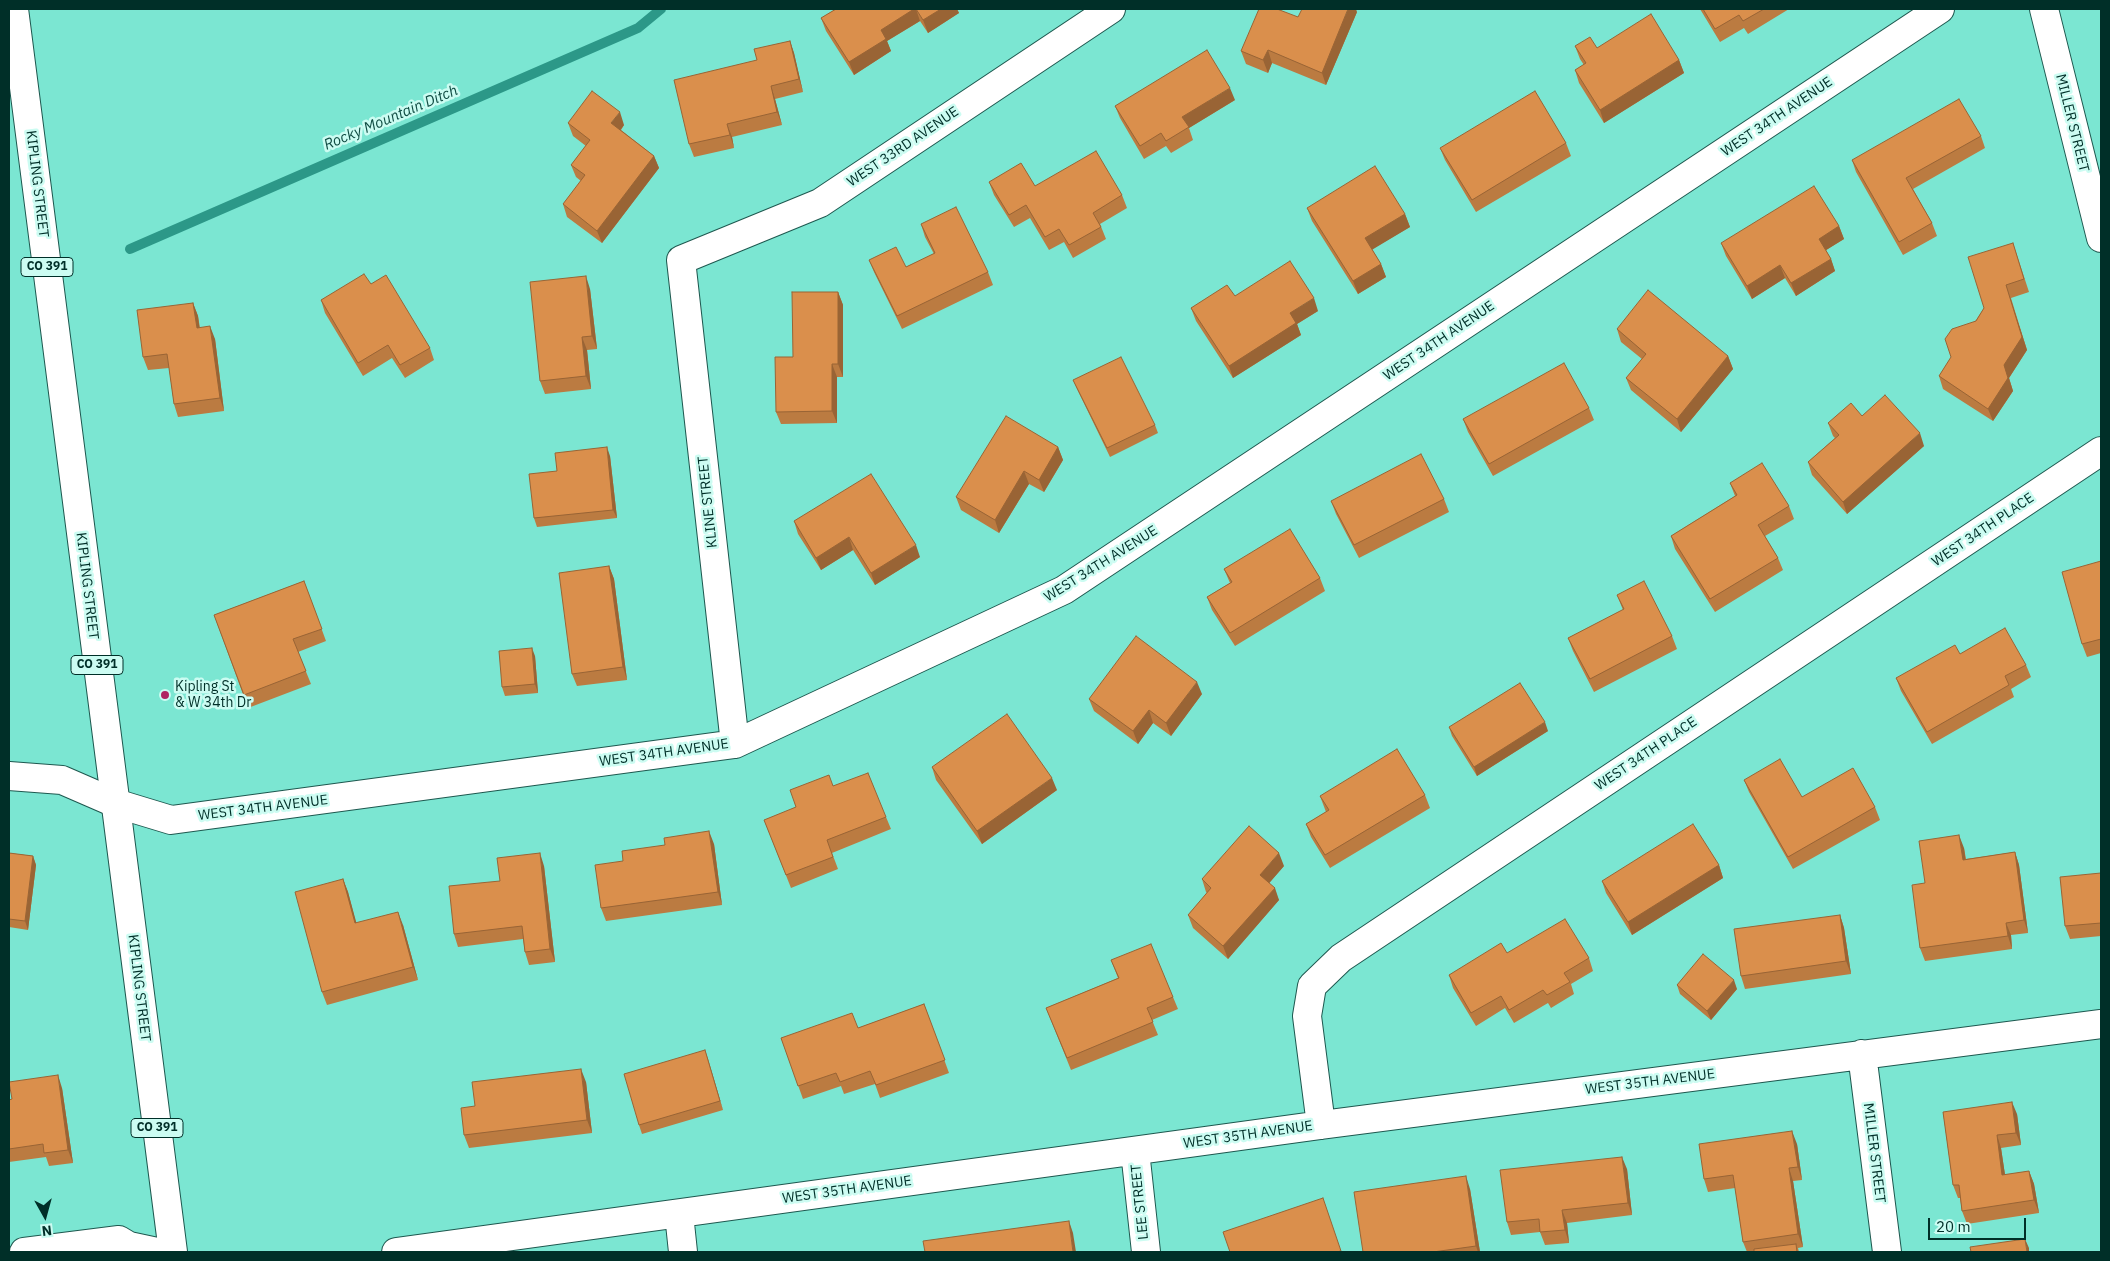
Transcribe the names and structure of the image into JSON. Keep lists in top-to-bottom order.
{
  "streets": {
    "street": [
      "WEST 34TH AVENUE",
      "MILLER STREET",
      "WEST 33RD AVENUE",
      "KIPLING STREET",
      "CO 391",
      "KLINE STREET",
      "WEST 34TH PLACE",
      "WEST 35TH AVENUE",
      "LEE STREET"
    ]
  },
  "crossings": [
    ["WEST 34TH AVENUE", "KIPLING STREET"],
    ["WEST 34TH AVENUE", "KLINE STREET"],
    ["MILLER STREET", "WEST 35TH AVENUE"],
    ["WEST 33RD AVENUE", "KLINE STREET"],
    ["WEST 34TH PLACE", "WEST 35TH AVENUE"],
    ["WEST 35TH AVENUE", "LEE STREET"]
  ],
  "water": ["Rocky Mountain Ditch"],
  "places": ["Kipling St & W 34th Dr"],
  "scale_bar": "20 m",
  "north": "bottom"
}
